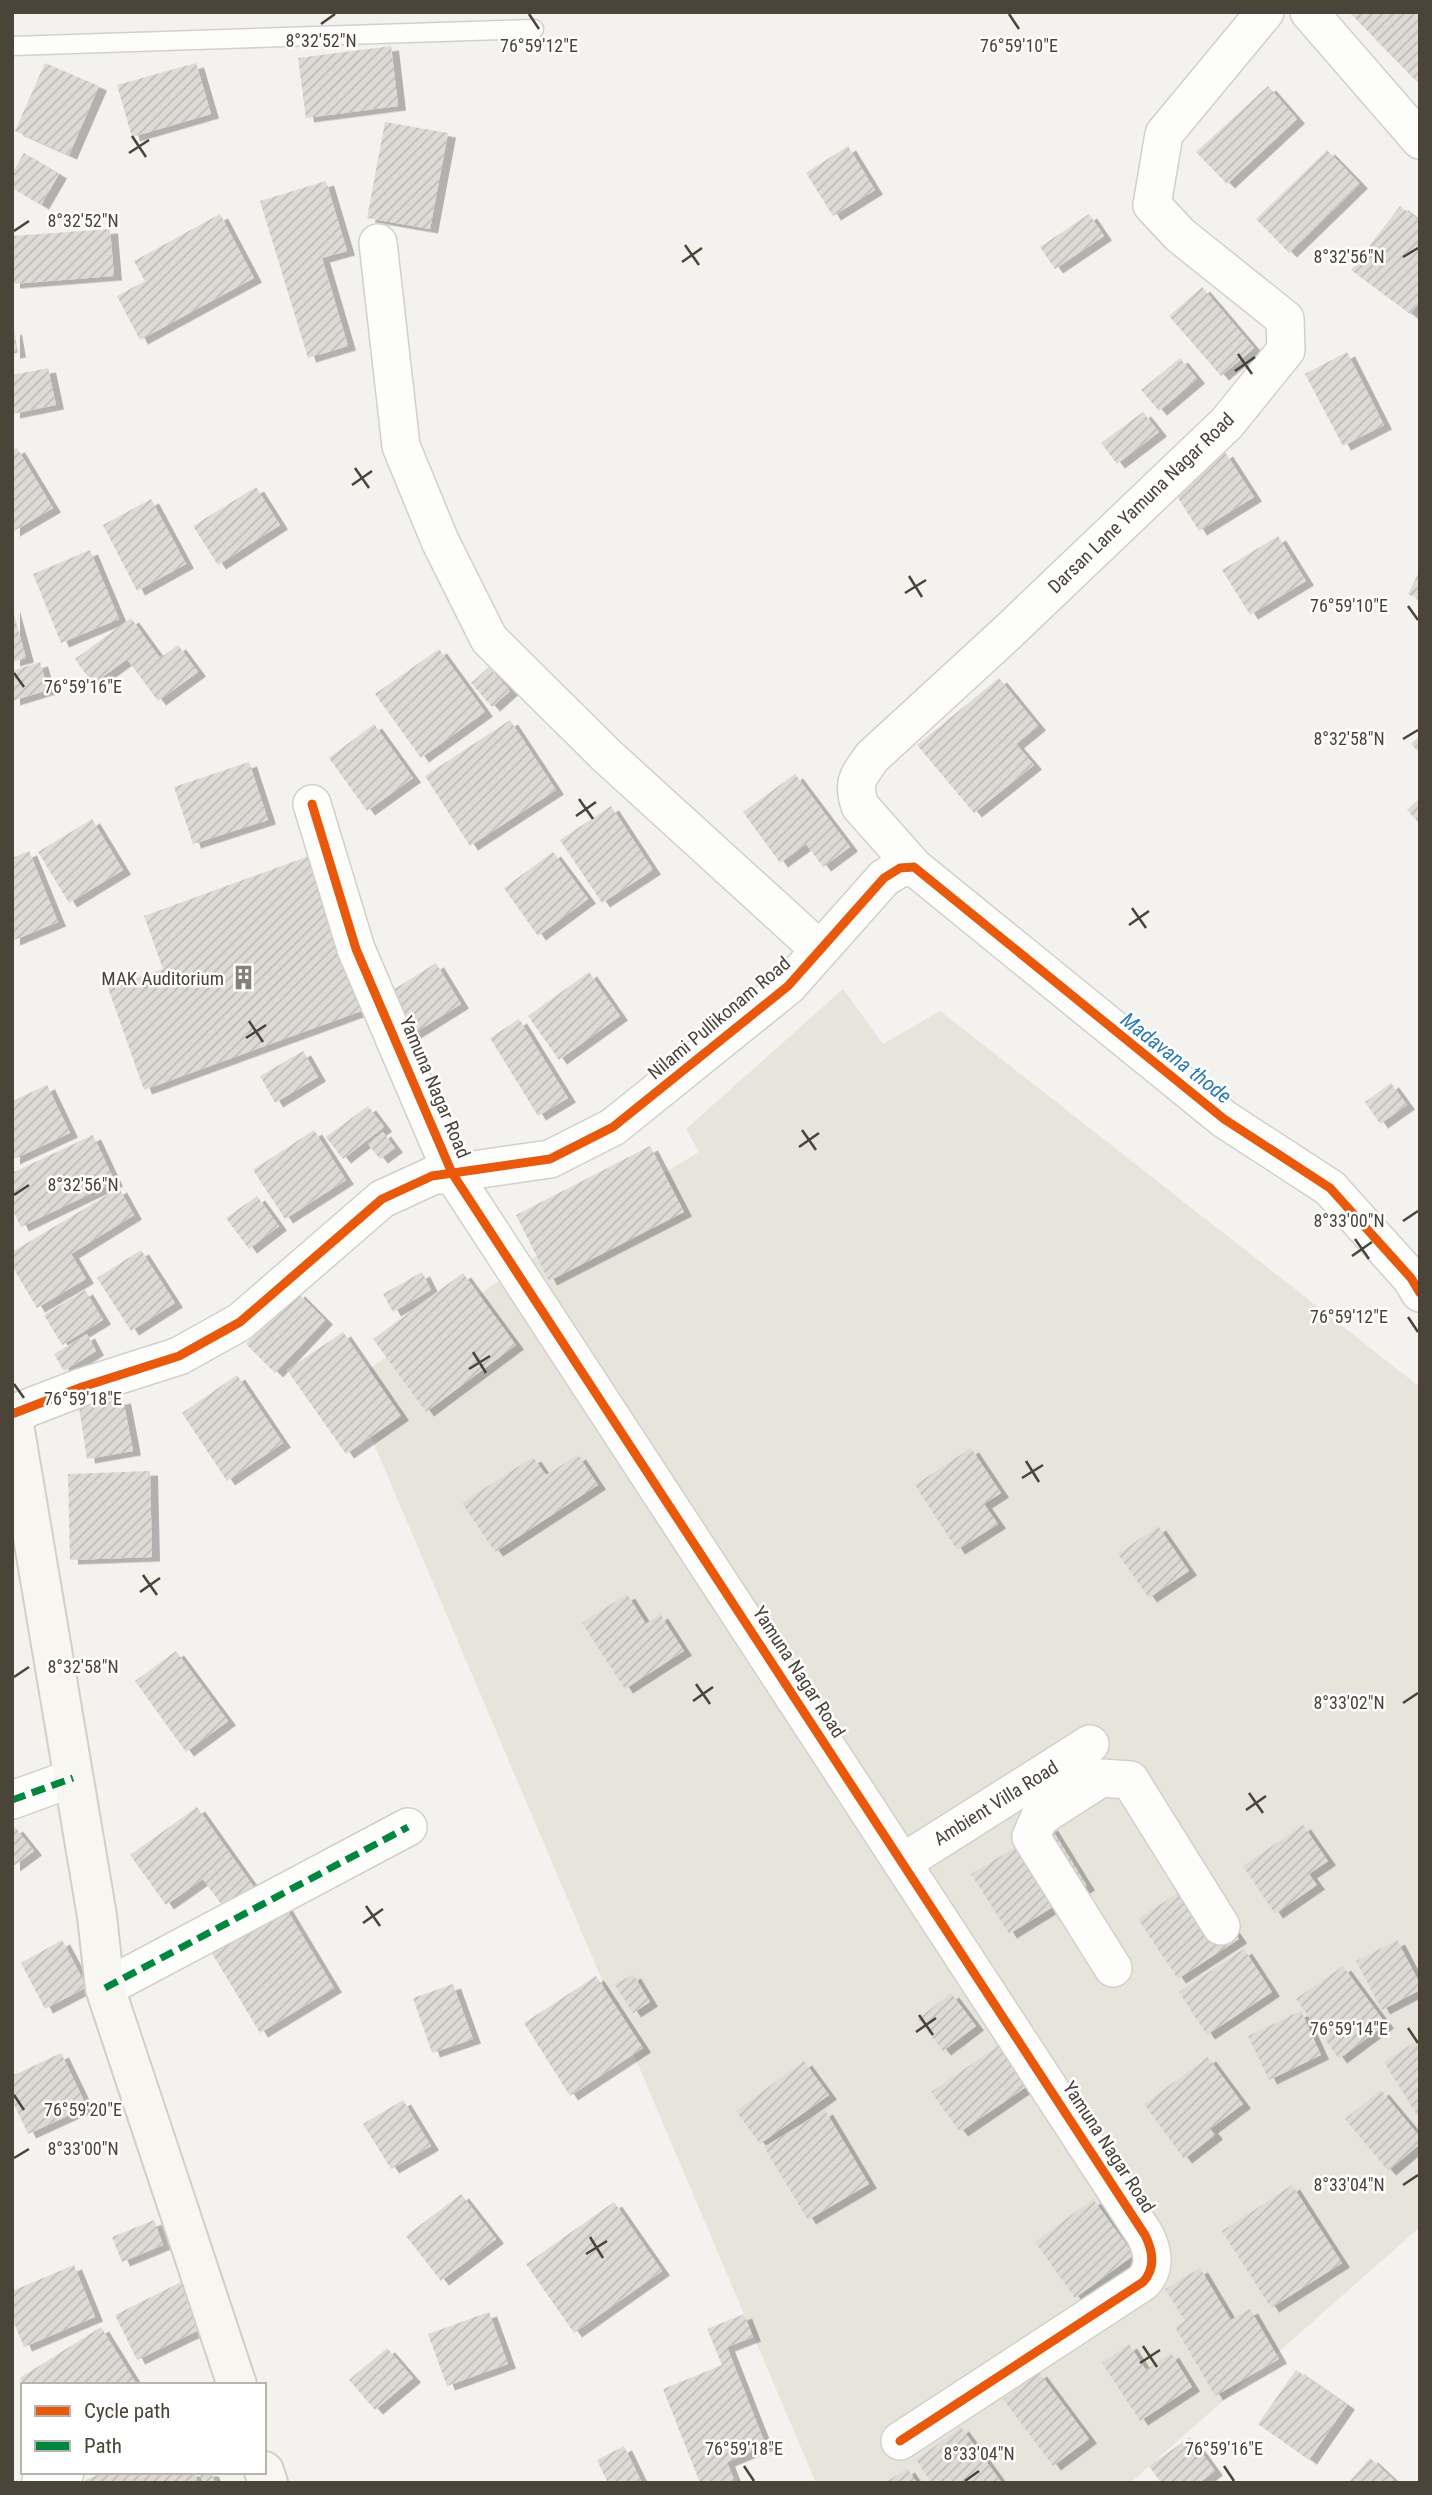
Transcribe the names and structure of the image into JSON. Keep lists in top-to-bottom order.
{
  "streets": {
    "street": [
      "Darsan Lane Yamuna Nagar Road",
      "Nilami Pullikonam Road",
      "Yamuna Nagar Road",
      "Ambient Villa Road"
    ]
  },
  "crossings": [
    ["Darsan Lane Yamuna Nagar Road", "Nilami Pullikonam Road"],
    ["Nilami Pullikonam Road", "Yamuna Nagar Road"],
    ["Yamuna Nagar Road", "Ambient Villa Road"]
  ],
  "water": ["Madavana thode"],
  "places": {
    "building": ["MAK Auditorium"]
  },
  "legend": ["Cycle path", "Path"],
  "coordinates": [
    "8°32'52\"N",
    "76°59'12\"E",
    "76°59'10\"E",
    "8°32'56\"N",
    "76°59'16\"E",
    "8°32'58\"N",
    "8°33'00\"N",
    "76°59'18\"E",
    "8°33'02\"N",
    "76°59'14\"E",
    "76°59'20\"E",
    "8°33'04\"N"
  ]
}
